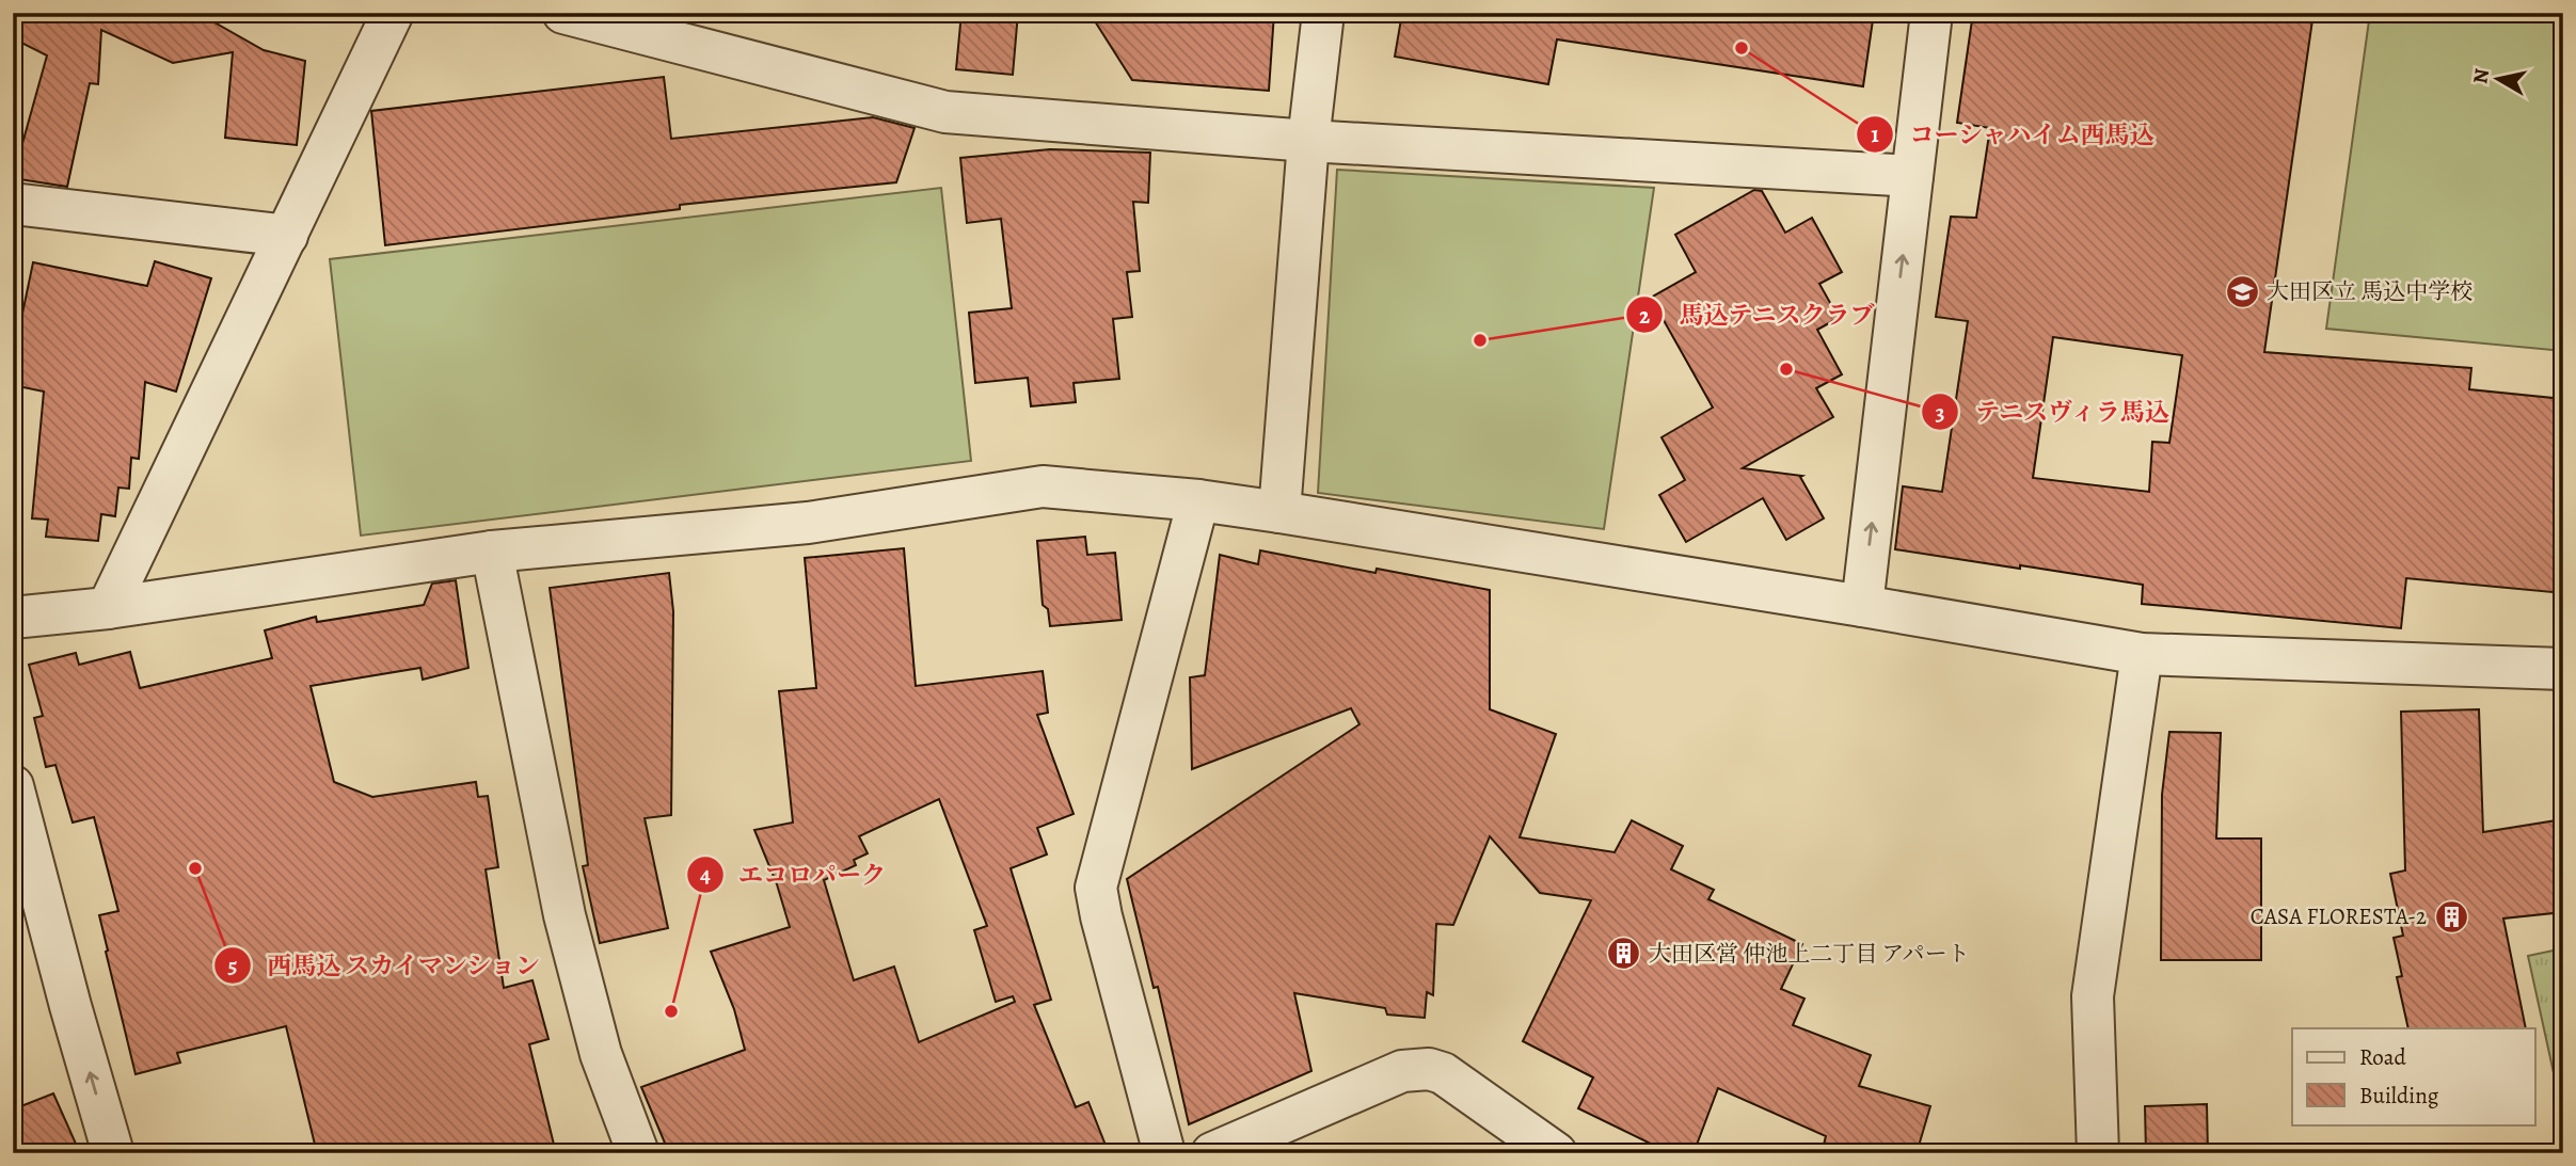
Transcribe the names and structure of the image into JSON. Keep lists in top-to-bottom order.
{
  "places": {
    "other": [
      "コーシャハイム西馬込",
      "馬込テニスクラブ",
      "テニスヴィラ馬込",
      "西馬込 スカイマンション",
      "エコロパーク"
    ],
    "school or university": ["大田区立 馬込中学校"],
    "building": ["CASA FLORESTA-2", "大田区営 仲池上二丁目 アパート"]
  },
  "legend": ["Road", "Building"],
  "north": "left"
}
